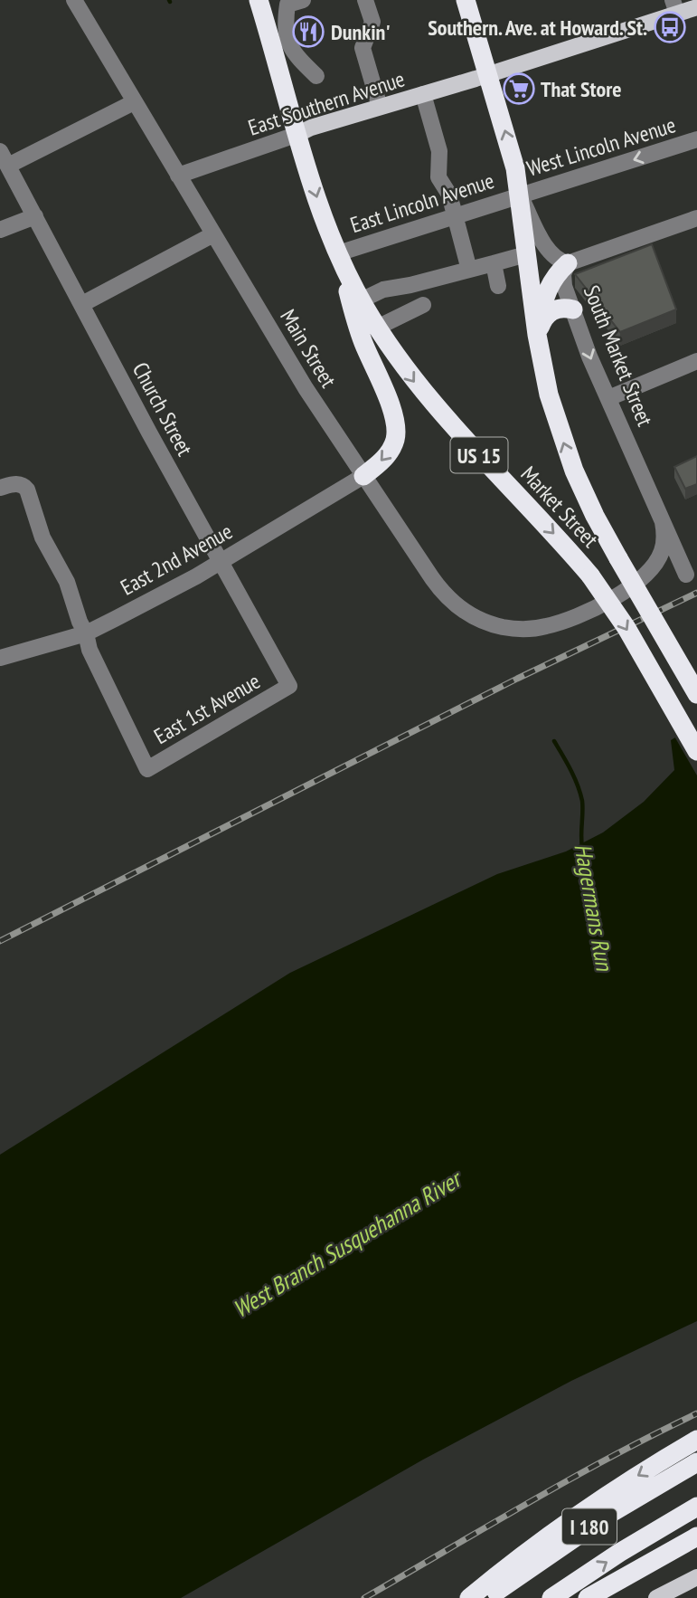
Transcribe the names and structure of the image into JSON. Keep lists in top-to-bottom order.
{
  "streets": {
    "highway": [
      "South Market Street",
      "US 15",
      "Market Street",
      "I 180"
    ],
    "main road": ["East Southern Avenue"],
    "street": [
      "West Lincoln Avenue",
      "East Lincoln Avenue",
      "Main Street",
      "Church Street",
      "East 2nd Avenue",
      "East 1st Avenue"
    ]
  },
  "crossings": [
    ["East Southern Avenue", "Main Street"],
    ["East Southern Avenue", "South Market Street"],
    ["East Southern Avenue", "US 15"],
    ["East Southern Avenue", "Market Street"],
    ["West Lincoln Avenue", "East Lincoln Avenue"],
    ["West Lincoln Avenue", "South Market Street"],
    ["West Lincoln Avenue", "Market Street"],
    ["East Lincoln Avenue", "South Market Street"],
    ["East Lincoln Avenue", "Market Street"],
    ["Main Street", "South Market Street"],
    ["Main Street", "East 2nd Avenue"],
    ["South Market Street", "Market Street"],
    ["Church Street", "East 2nd Avenue"],
    ["Church Street", "East 1st Avenue"],
    ["US 15", "Market Street"],
    ["East 2nd Avenue", "East 1st Avenue"]
  ],
  "water": ["Hagermans Run", "West Branch Susquehanna River"],
  "places": {
    "bus stop": ["Southern. Ave. at Howard. St."],
    "restaurant": ["Dunkin'"],
    "supermarket": ["That Store"]
  }
}
